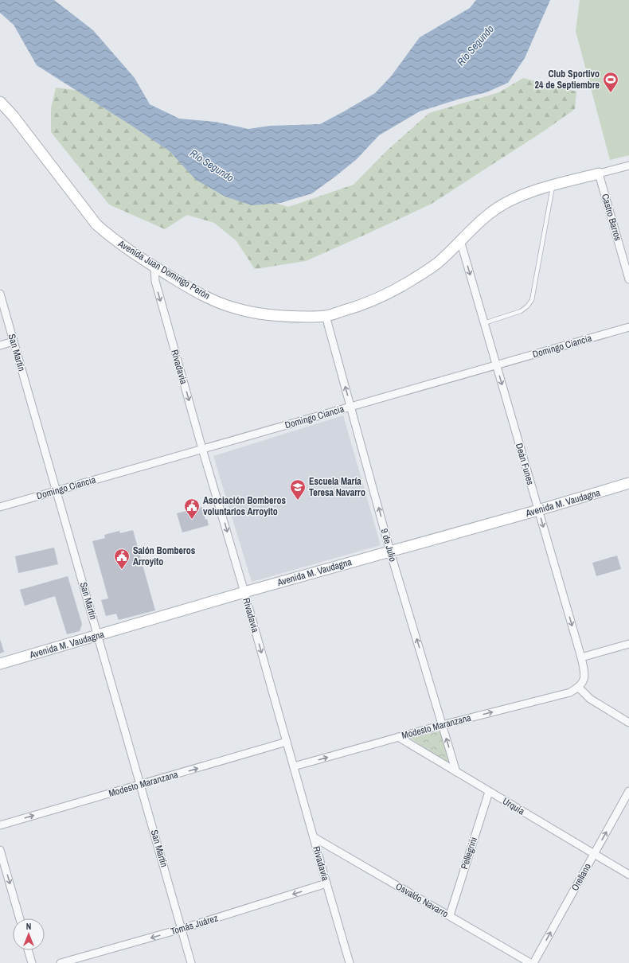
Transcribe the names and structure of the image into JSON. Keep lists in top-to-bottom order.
{
  "streets": {
    "main road": ["Avenida Juan Domingo Perón", "Avenida M. Vaudagna"],
    "street": [
      "Castro Barros",
      "Domingo Ciancia",
      "San Martín",
      "Rivadavia",
      "Deán Funes",
      "9 de Julio",
      "Modesto Maranzana",
      "Urquía",
      "Pellegrini",
      "Orellano",
      "Osvaldo Navarro",
      "Tomás Juárez"
    ]
  },
  "crossings": [
    ["Castro Barros", "Avenida Juan Domingo Perón"],
    ["Avenida Juan Domingo Perón", "Rivadavia"],
    ["Avenida Juan Domingo Perón", "Deán Funes"],
    ["Avenida Juan Domingo Perón", "9 de Julio"],
    ["Domingo Ciancia", "San Martín"],
    ["Domingo Ciancia", "Rivadavia"],
    ["Domingo Ciancia", "Deán Funes"],
    ["Domingo Ciancia", "9 de Julio"],
    ["San Martín", "Avenida M. Vaudagna"],
    ["San Martín", "Modesto Maranzana"],
    ["San Martín", "Tomás Juárez"],
    ["Rivadavia", "Avenida M. Vaudagna"],
    ["Rivadavia", "Modesto Maranzana"],
    ["Rivadavia", "Osvaldo Navarro"],
    ["Rivadavia", "Tomás Juárez"],
    ["Deán Funes", "Avenida M. Vaudagna"],
    ["Deán Funes", "Modesto Maranzana"],
    ["Avenida M. Vaudagna", "9 de Julio"],
    ["9 de Julio", "Modesto Maranzana"],
    ["9 de Julio", "Urquía"],
    ["Modesto Maranzana", "Urquía"],
    ["Urquía", "Pellegrini"],
    ["Urquía", "Orellano"],
    ["Pellegrini", "Osvaldo Navarro"]
  ],
  "one_way": [
    "Rivadavia",
    "Deán Funes",
    "9 de Julio",
    "Modesto Maranzana",
    "Orellano",
    "Tomás Juárez"
  ],
  "water": ["Río Segundo"],
  "places": {
    "sports": ["Club Sportivo 24 de Septiembre"],
    "school or university": ["Escuela María Teresa Navarro"],
    "public building": ["Asociación Bomberos voluntarios Arroyito", "Salón Bomberos Arroyito"]
  },
  "north": "top"
}
